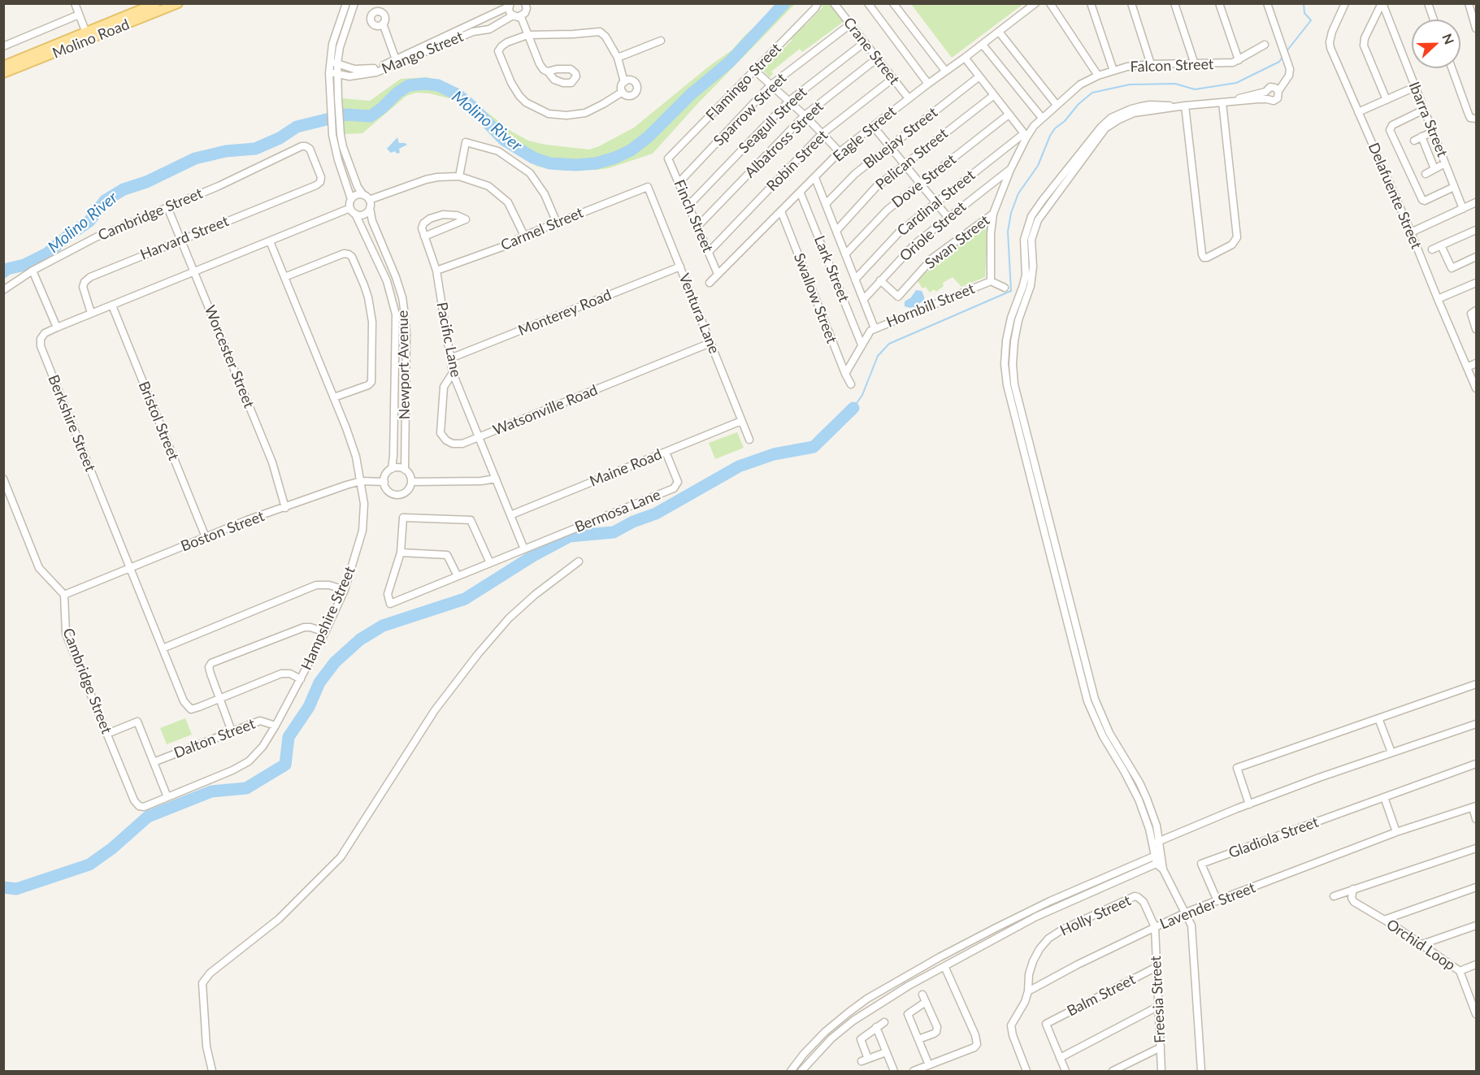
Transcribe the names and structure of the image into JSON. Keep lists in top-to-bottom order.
{
  "streets": {
    "main road": ["Molino Road"],
    "street": [
      "Crane Street",
      "Mango Street",
      "Falcon Street",
      "Flamingo Street",
      "Sparrow Street",
      "Ibarra Street",
      "Seagull Street",
      "Eagle Street",
      "Bluejay Street",
      "Albatross Street",
      "Pelican Street",
      "Robin Street",
      "Dove Street",
      "Delafuente Street",
      "Cardinal Street",
      "Cambridge Street",
      "Finch Street",
      "Carmel Street",
      "Oriole Street",
      "Harvard Street",
      "Swan Street",
      "Lark Street",
      "Swallow Street",
      "Hornbill Street",
      "Monterey Road",
      "Ventura Lane",
      "Pacific Lane",
      "Worcester Street",
      "Newport Avenue",
      "Watsonville Road",
      "Bristol Street",
      "Berkshire Street",
      "Maine Road",
      "Bermosa Lane",
      "Boston Street",
      "Hampshire Street",
      "Dalton Street",
      "Gladiola Street",
      "Lavender Street",
      "Holly Street",
      "Orchid Loop",
      "Balm Street",
      "Freesia Street"
    ]
  },
  "crossings": [
    ["Crane Street", "Sparrow Street"],
    ["Crane Street", "Seagull Street"],
    ["Crane Street", "Eagle Street"],
    ["Crane Street", "Albatross Street"],
    ["Crane Street", "Robin Street"],
    ["Falcon Street", "Hornbill Street"],
    ["Flamingo Street", "Finch Street"],
    ["Sparrow Street", "Finch Street"],
    ["Seagull Street", "Finch Street"],
    ["Eagle Street", "Finch Street"],
    ["Eagle Street", "Lark Street"],
    ["Eagle Street", "Swallow Street"],
    ["Albatross Street", "Finch Street"],
    ["Robin Street", "Finch Street"],
    ["Cardinal Street", "Hornbill Street"],
    ["Cambridge Street", "Harvard Street"],
    ["Cambridge Street", "Worcester Street"],
    ["Cambridge Street", "Boston Street"],
    ["Cambridge Street", "Hampshire Street"],
    ["Carmel Street", "Ventura Lane"],
    ["Carmel Street", "Pacific Lane"],
    ["Oriole Street", "Swan Street"],
    ["Oriole Street", "Hornbill Street"],
    ["Harvard Street", "Worcester Street"],
    ["Harvard Street", "Berkshire Street"],
    ["Swan Street", "Hornbill Street"],
    ["Lark Street", "Hornbill Street"],
    ["Swallow Street", "Hornbill Street"],
    ["Monterey Road", "Ventura Lane"],
    ["Monterey Road", "Pacific Lane"],
    ["Ventura Lane", "Watsonville Road"],
    ["Ventura Lane", "Maine Road"],
    ["Pacific Lane", "Watsonville Road"],
    ["Pacific Lane", "Maine Road"],
    ["Pacific Lane", "Bermosa Lane"],
    ["Worcester Street", "Berkshire Street"],
    ["Worcester Street", "Boston Street"],
    ["Newport Avenue", "Berkshire Street"],
    ["Newport Avenue", "Boston Street"],
    ["Bristol Street", "Berkshire Street"],
    ["Bristol Street", "Boston Street"],
    ["Berkshire Street", "Boston Street"],
    ["Berkshire Street", "Hampshire Street"],
    ["Maine Road", "Bermosa Lane"],
    ["Boston Street", "Hampshire Street"],
    ["Hampshire Street", "Dalton Street"],
    ["Gladiola Street", "Lavender Street"],
    ["Lavender Street", "Holly Street"],
    ["Lavender Street", "Freesia Street"],
    ["Holly Street", "Freesia Street"],
    ["Balm Street", "Freesia Street"]
  ],
  "water": ["Molino River"],
  "north": "right"
}
